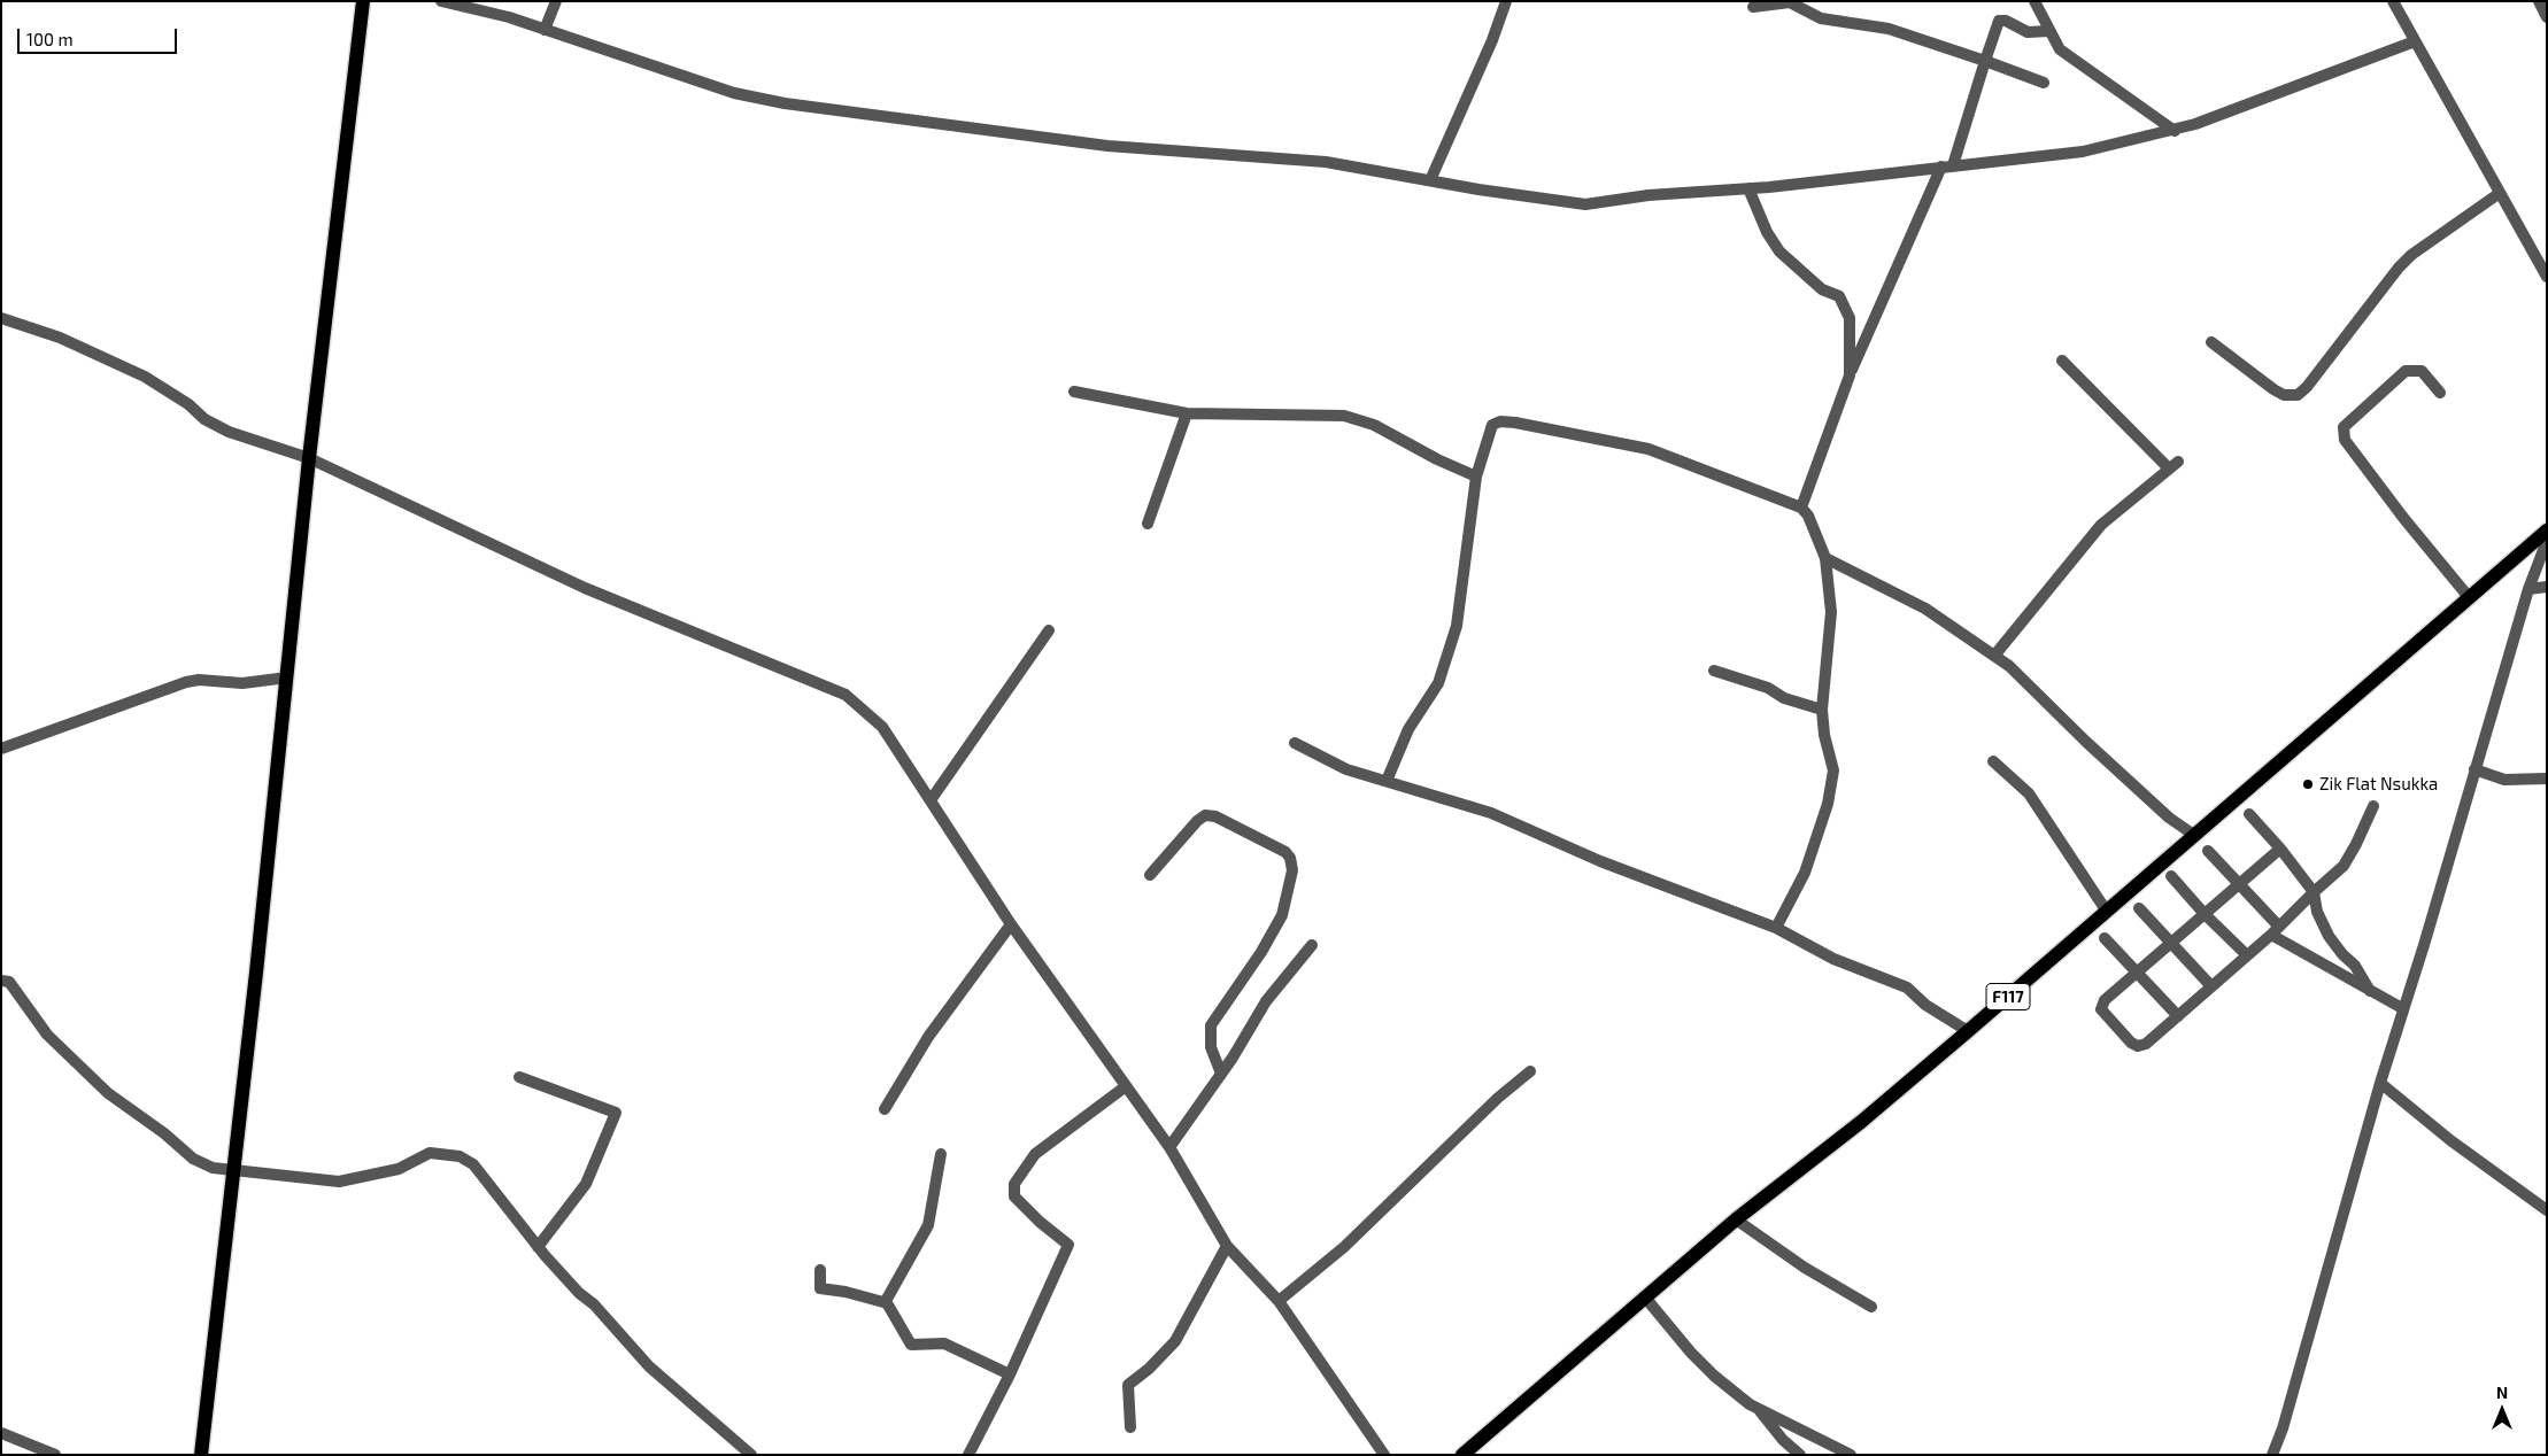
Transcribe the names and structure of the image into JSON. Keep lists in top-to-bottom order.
{
  "streets": {
    "main road": ["F117"]
  },
  "places": ["Zik Flat Nsukka"],
  "scale_bar": "100 m",
  "north": "top"
}
